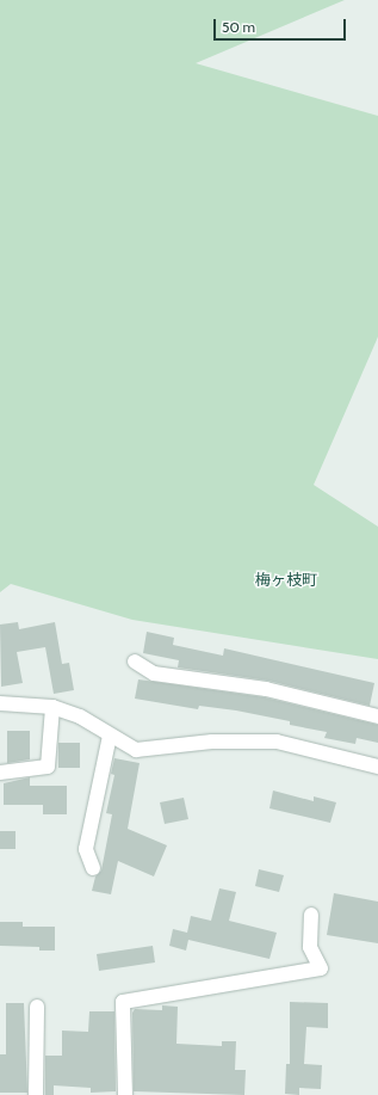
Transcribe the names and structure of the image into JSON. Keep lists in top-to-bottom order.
{
  "districts": ["梅ヶ枝町"],
  "scale_bar": "50 m"
}
